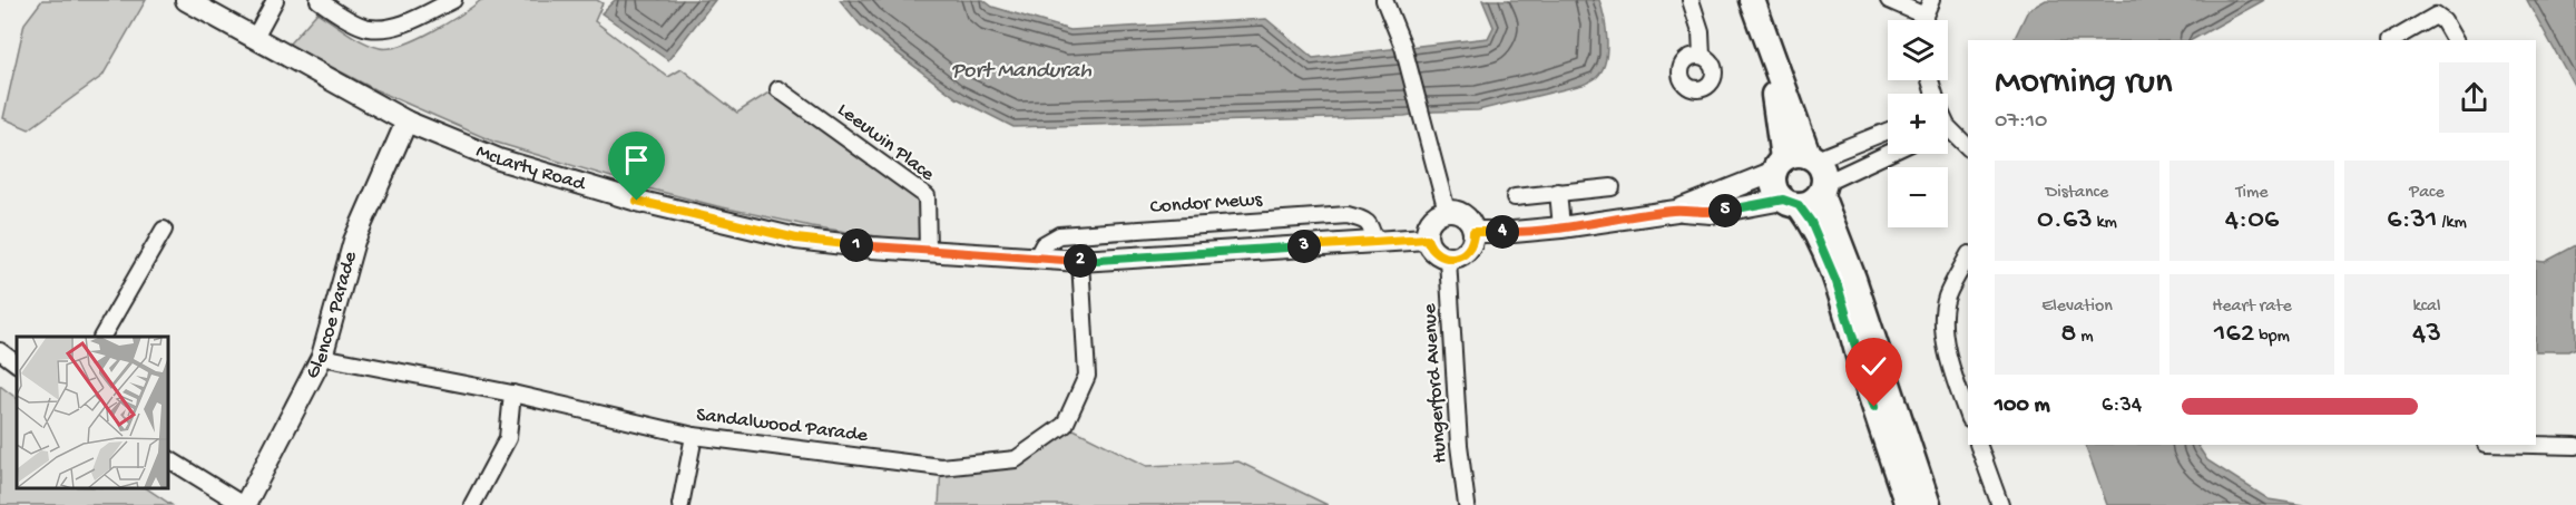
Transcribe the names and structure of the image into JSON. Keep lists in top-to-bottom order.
{
  "streets": {
    "street": [
      "Leeuwin Place",
      "McLarty Road",
      "Condor Mews",
      "Glencoe Parade",
      "Hungerford Avenue",
      "Sandalwood Parade"
    ]
  },
  "crossings": [
    ["Leeuwin Place", "McLarty Road"],
    ["McLarty Road", "Condor Mews"],
    ["McLarty Road", "Glencoe Parade"],
    ["McLarty Road", "Hungerford Avenue"],
    ["McLarty Road", "Sandalwood Parade"],
    ["Glencoe Parade", "Sandalwood Parade"]
  ],
  "water": ["Port Mandurah"],
  "page": {
    "map_buttons": ["+", "−"],
    "heading": ["Morning run", "07:10"],
    "stats": [
      ["Distance", "0.63 km"],
      ["Time", "4:06"],
      ["Pace", "6:31 /km"],
      ["Elevation", "8 m"],
      ["Heart rate", "162 bpm"],
      ["kcal", "43"]
    ],
    "pins": [
      "5",
      "4",
      "1",
      "3",
      "2"
    ],
    "list": [
      {
        "name": "100 m",
        "note": "6:34"
      }
    ]
  }
}
